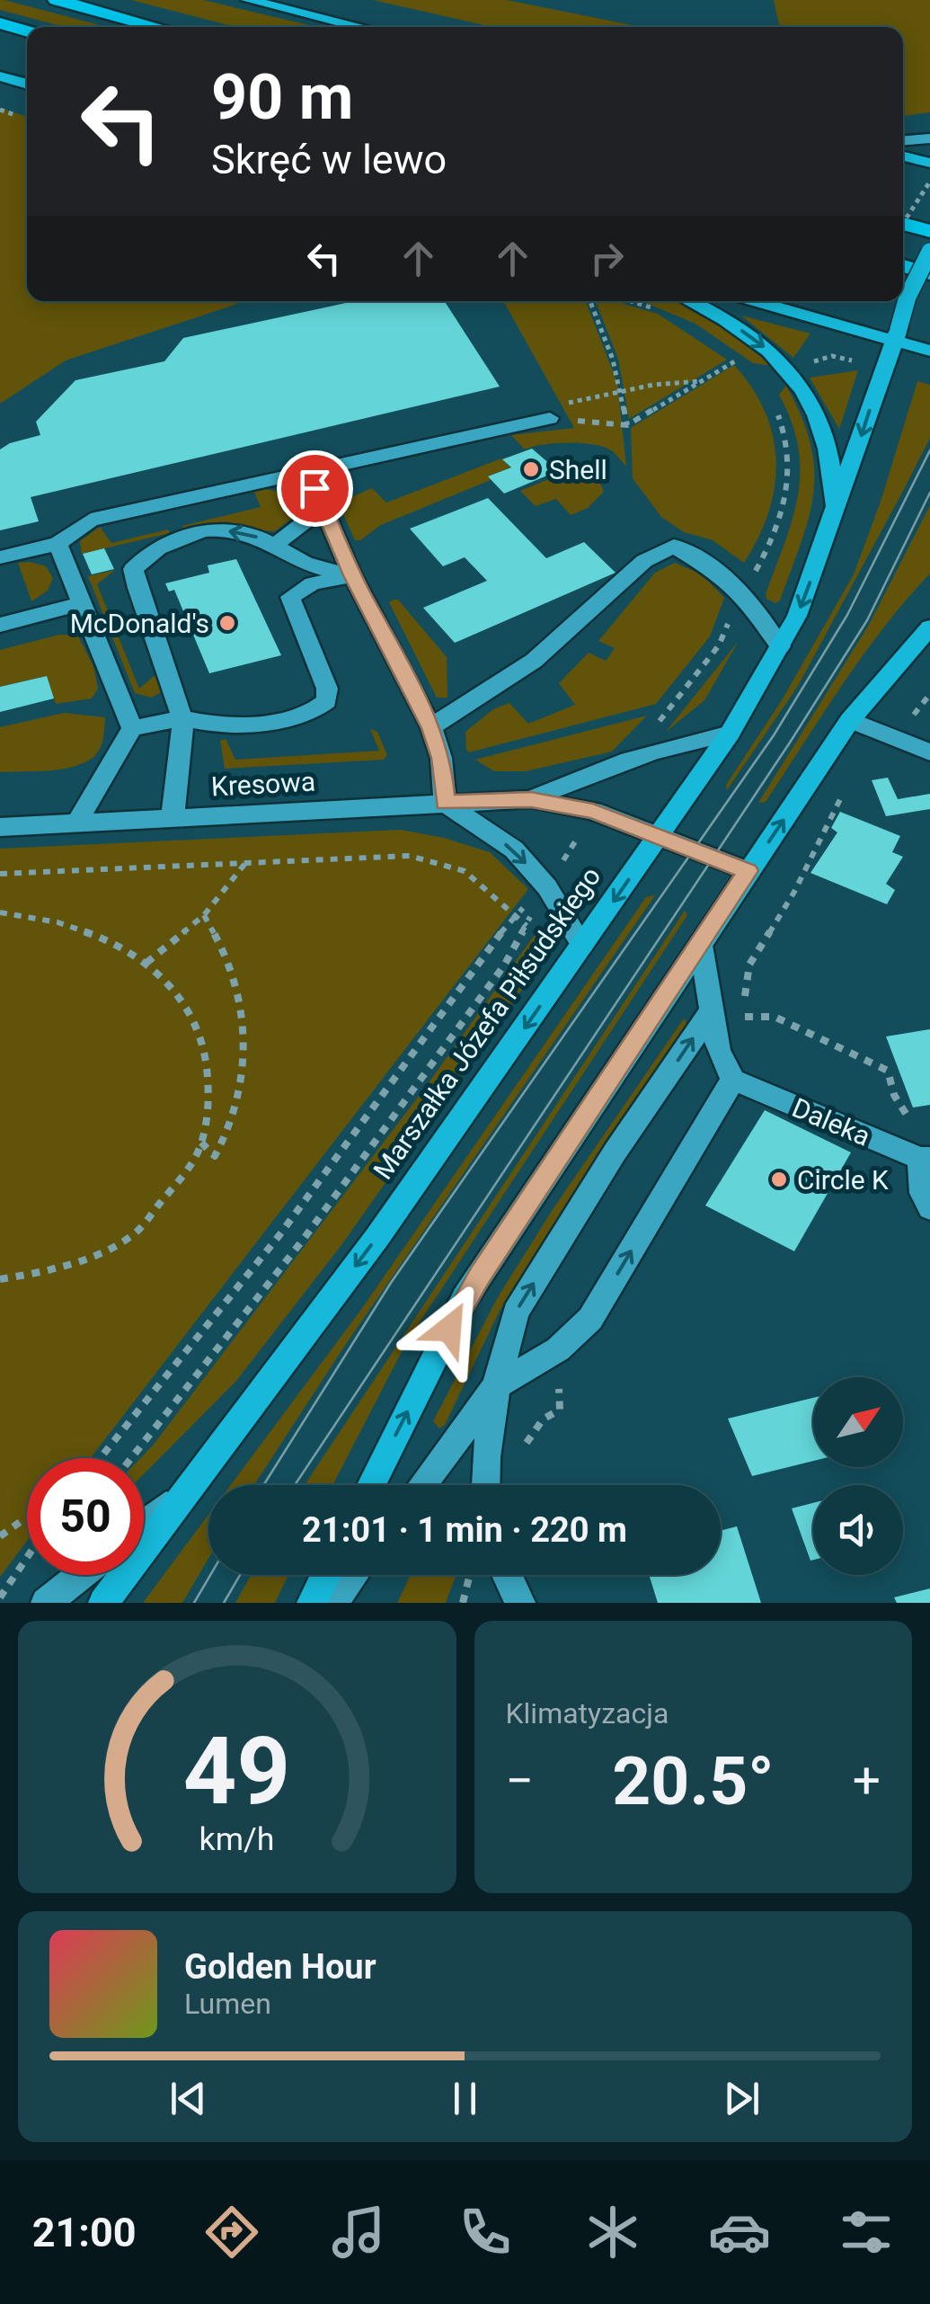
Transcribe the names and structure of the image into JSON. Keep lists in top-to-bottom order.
{
  "streets": {
    "main road": ["Marszałka Józefa Piłsudskiego"],
    "street": ["Kresowa", "Daleka"]
  },
  "places": ["Shell", "McDonald's", "Circle K"],
  "north": "top right",
  "page": {
    "turn": ["90 m", "Skręć w lewo"],
    "limit": "50",
    "trip": "21:01 · 1 min · 220 m",
    "tile": "Klimatyzacja",
    "heat": ["−", "20.5°", "+"],
    "song": ["Golden Hour", "Lumen"],
    "tabs": "21:00",
    "gauge": ["49", "km/h"]
  }
}
